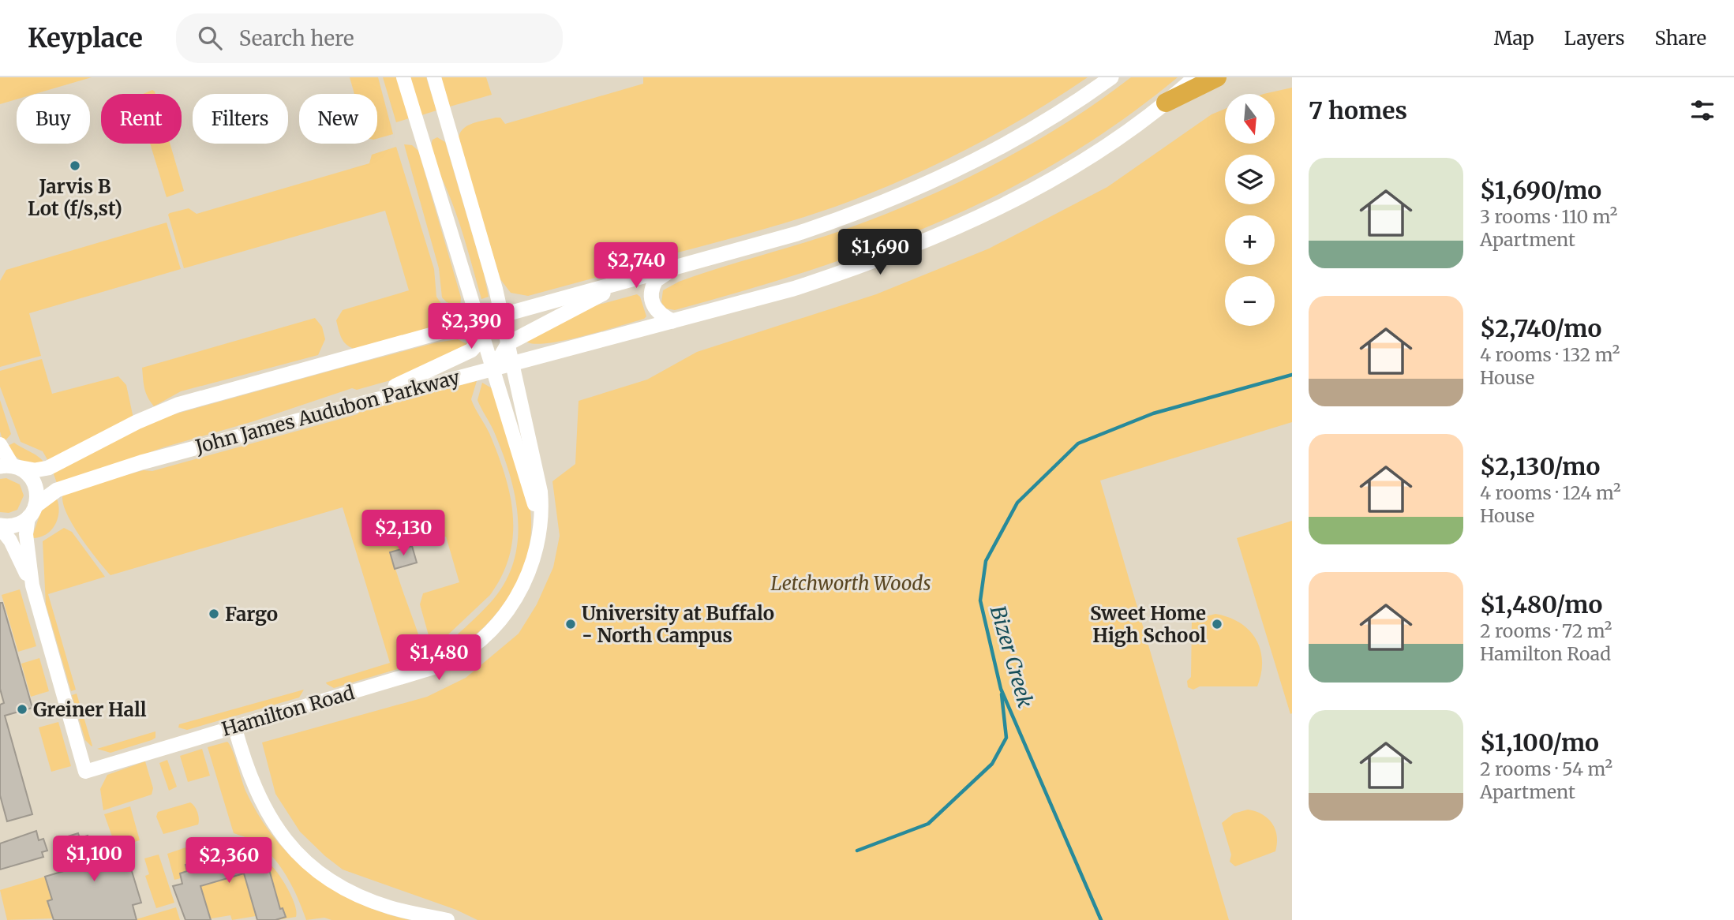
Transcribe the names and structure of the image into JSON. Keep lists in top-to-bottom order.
{
  "streets": {
    "main road": ["John James Audubon Parkway"],
    "street": ["Hamilton Road"]
  },
  "crossings": [
    ["John James Audubon Parkway", "Hamilton Road"]
  ],
  "water": ["Bizer Creek"],
  "parks": ["Letchworth Woods"],
  "places": [
    "Jarvis B Lot (f/s,st)",
    "Fargo",
    "University at Buffalo - North Campus",
    "Sweet Home High School",
    "Greiner Hall"
  ],
  "north": "bottom",
  "page": {
    "header": "Keyplace",
    "search": "Search here",
    "nav": ["Map", "Layers", "Share"],
    "heading": "7 homes",
    "map_buttons": ["+", "−"],
    "chip": [
      "Buy",
      "Rent",
      "Filters",
      "New"
    ],
    "list": [
      {
        "name": "$1,690/mo",
        "note": "3 rooms · 110 m² · Apartment"
      },
      {
        "name": "$2,740/mo",
        "note": "4 rooms · 132 m² · House"
      },
      {
        "name": "$2,130/mo",
        "note": "4 rooms · 124 m² · House"
      },
      {
        "name": "$1,480/mo",
        "note": "2 rooms · 72 m² · Hamilton Road"
      },
      {
        "name": "$1,100/mo",
        "note": "2 rooms · 54 m² · Apartment"
      }
    ],
    "price": [
      "$1,690",
      "$2,740",
      "$2,390",
      "$2,130",
      "$1,480",
      "$1,100",
      "$2,360"
    ]
  }
}
